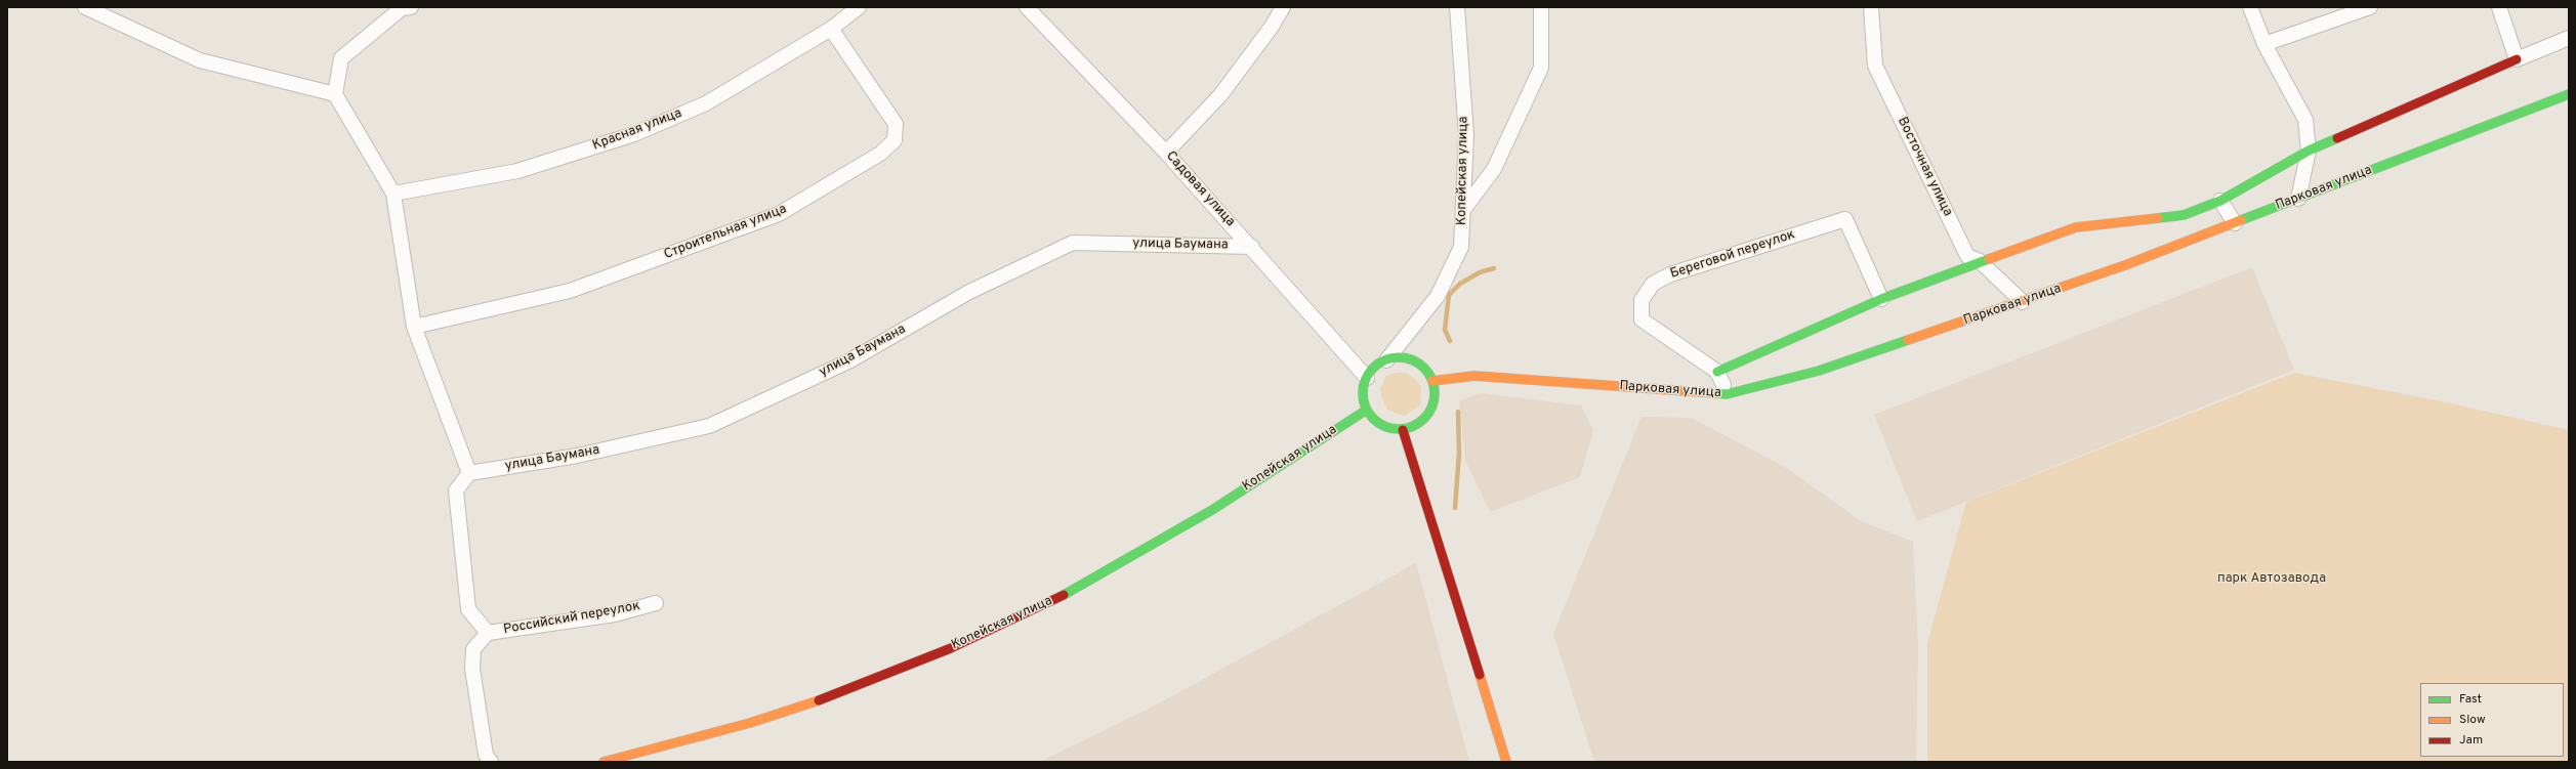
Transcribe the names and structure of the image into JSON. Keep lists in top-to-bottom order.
{
  "streets": {
    "street": [
      "Красная улица",
      "Восточная улица",
      "Копейская улица",
      "Парковая улица",
      "Садовая улица",
      "Строительная улица",
      "улица Баумана",
      "Береговой переулок",
      "Российский переулок"
    ]
  },
  "crossings": [
    ["Красная улица", "Строительная улица"],
    ["Восточная улица", "Парковая улица"],
    ["Копейская улица", "Парковая улица"],
    ["Копейская улица", "Садовая улица"],
    ["Парковая улица", "Садовая улица"],
    ["Садовая улица", "улица Баумана"]
  ],
  "parks": ["парк Автозавода"],
  "legend": ["Fast", "Slow", "Jam"]
}
